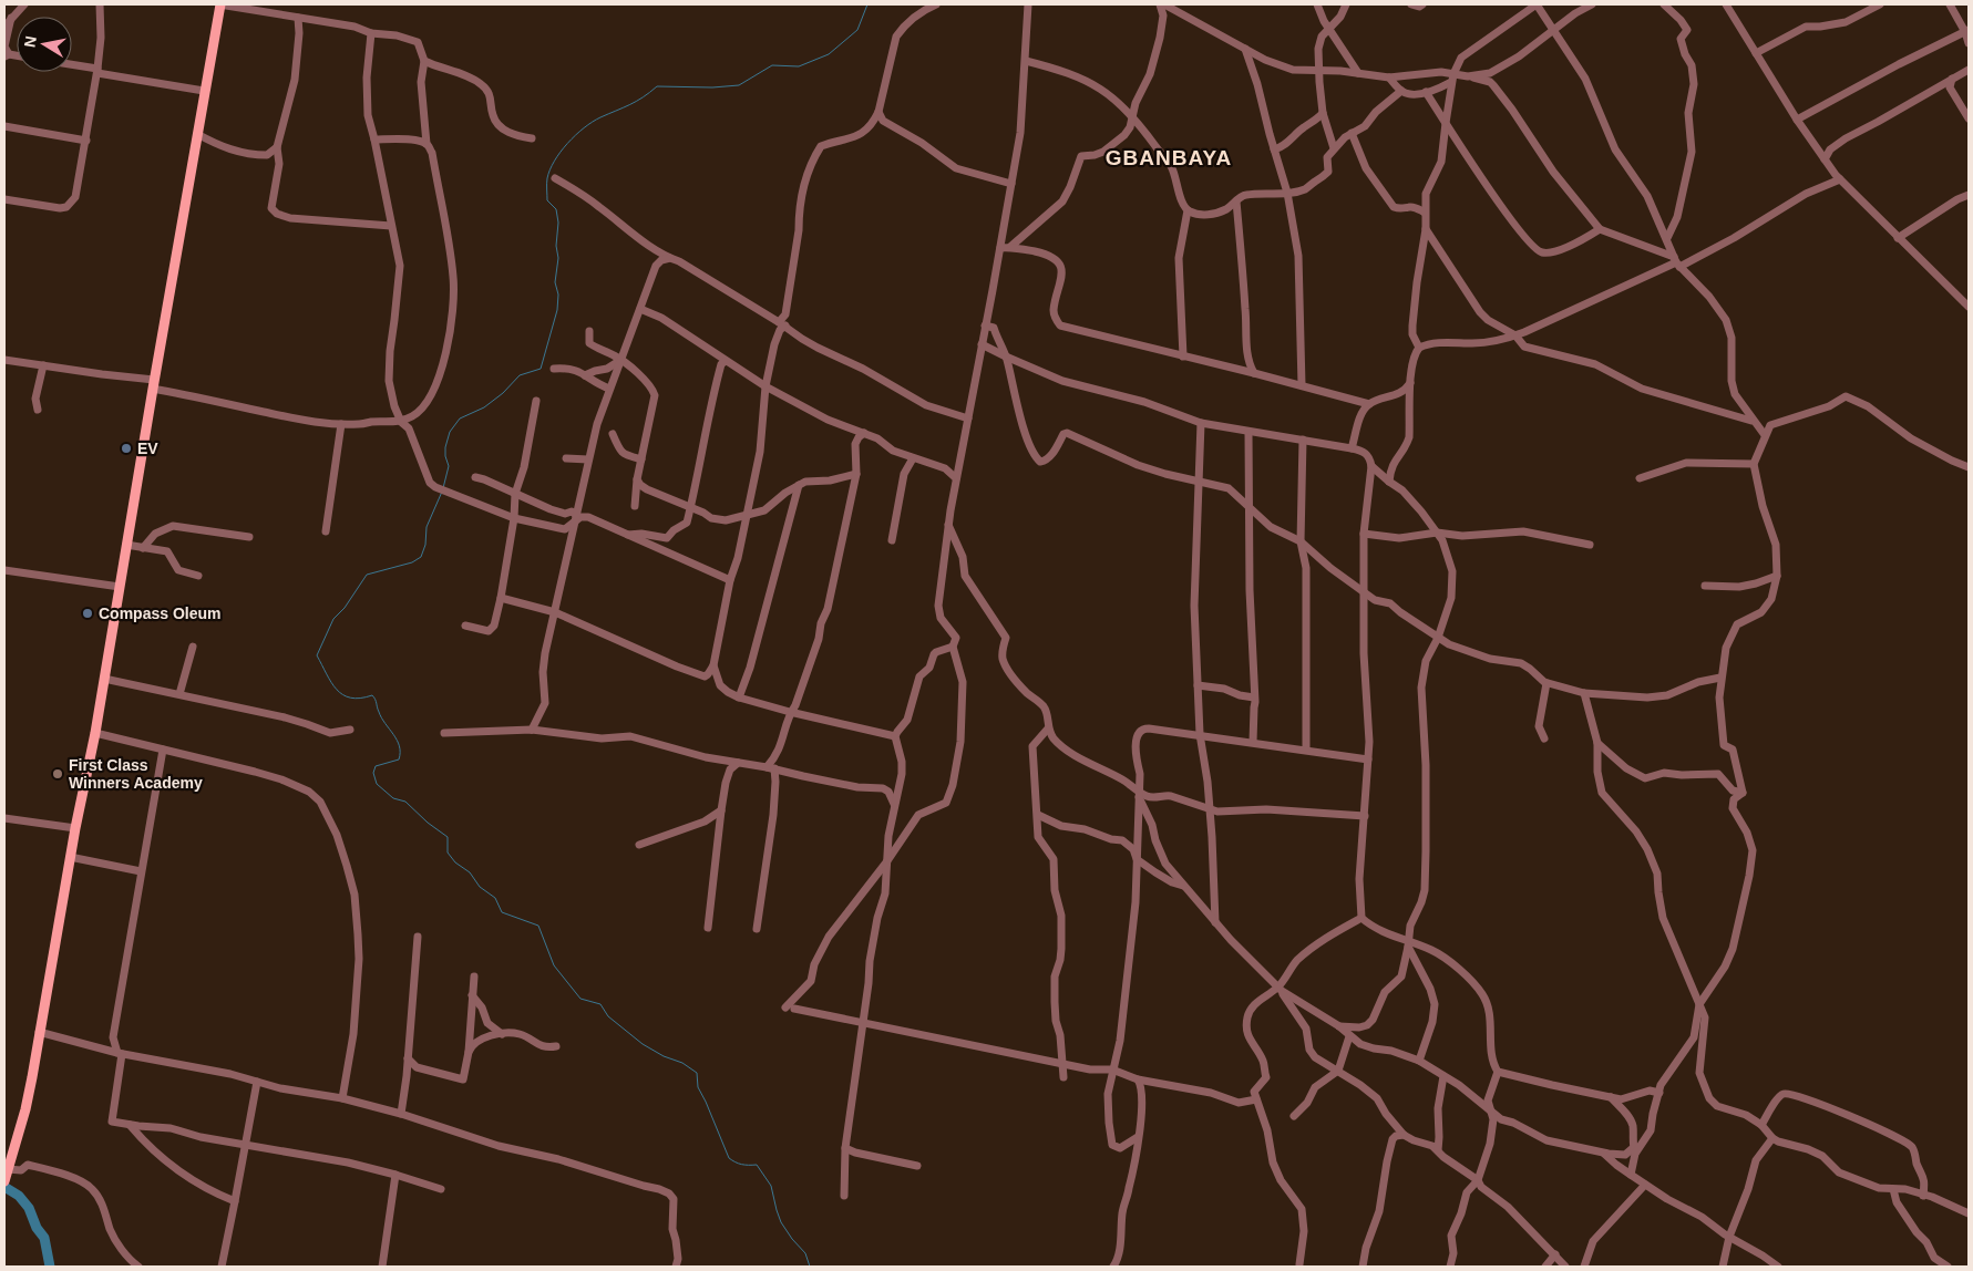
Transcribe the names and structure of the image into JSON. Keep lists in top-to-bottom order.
{
  "districts": ["GBANBAYA"],
  "places": ["EV", "Compass Oleum", "First Class Winners Academy"],
  "north": "left"
}
